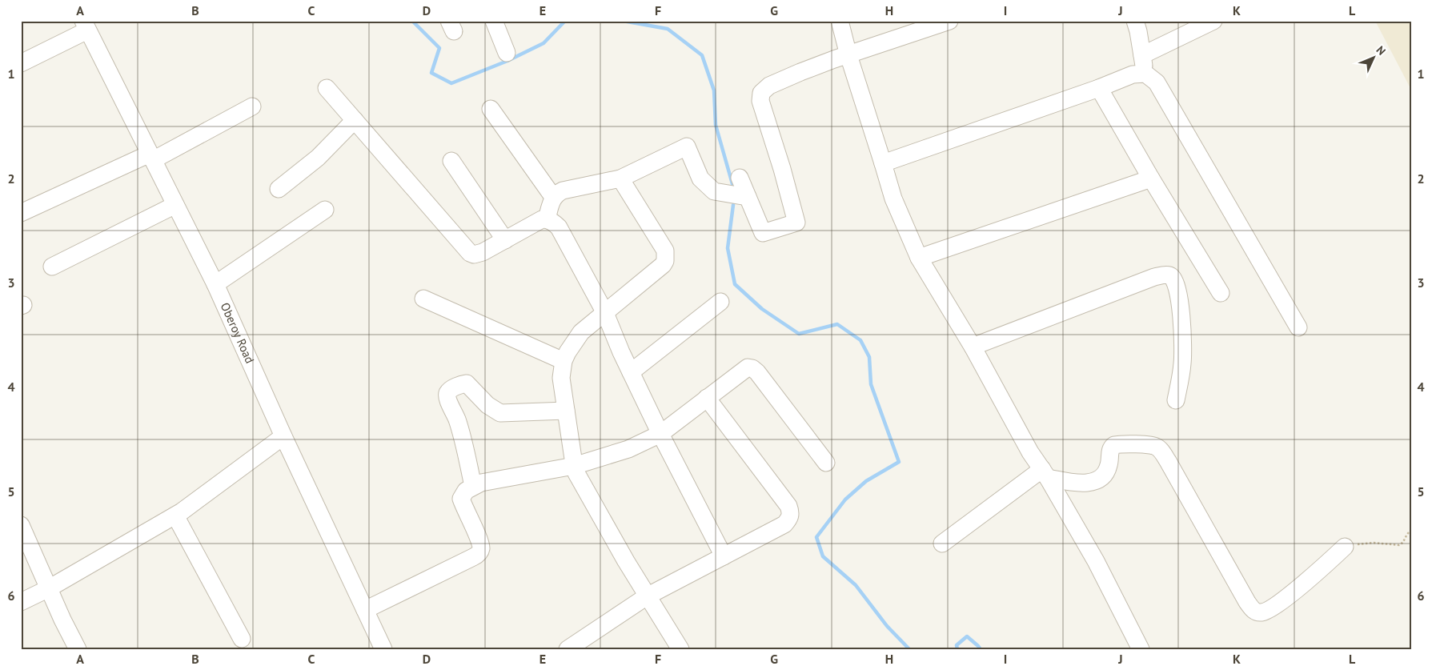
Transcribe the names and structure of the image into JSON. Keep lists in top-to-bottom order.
{
  "streets": {
    "street": ["Oberoy Road"]
  },
  "north": "top right",
  "grid": {
    "columns": [
      "A",
      "B",
      "C",
      "D",
      "E",
      "F",
      "G",
      "H",
      "I",
      "J",
      "K",
      "L"
    ],
    "rows": [
      "1",
      "2",
      "3",
      "4",
      "5",
      "6"
    ]
  }
}
